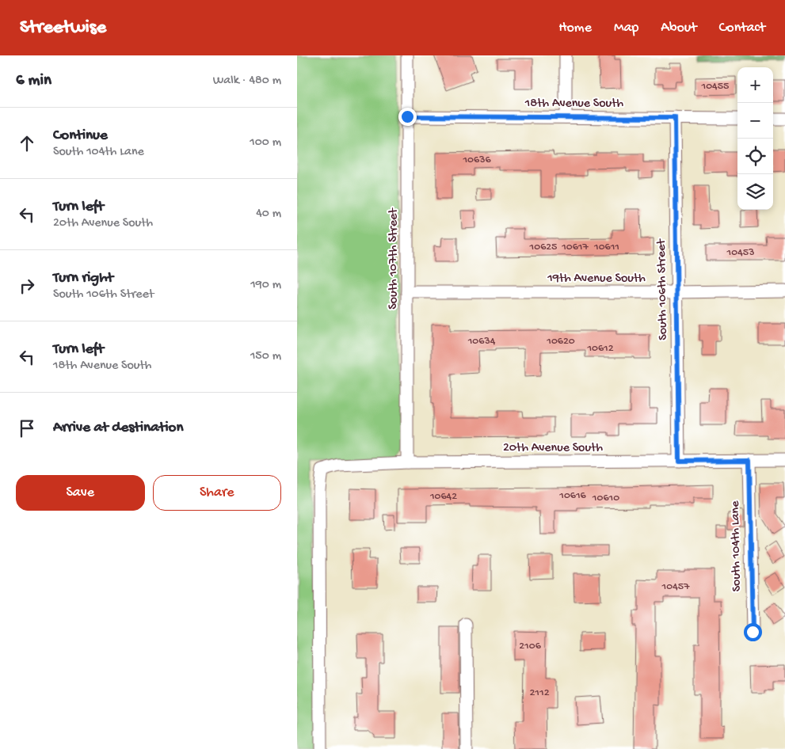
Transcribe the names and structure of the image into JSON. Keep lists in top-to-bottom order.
{
  "streets": {
    "street": [
      "18th Avenue South",
      "South 107th Street",
      "19th Avenue South",
      "South 106th Street",
      "20th Avenue South",
      "South 104th Lane"
    ]
  },
  "crossings": [
    ["18th Avenue South", "South 107th Street"],
    ["18th Avenue South", "South 106th Street"],
    ["South 107th Street", "19th Avenue South"],
    ["South 107th Street", "20th Avenue South"],
    ["19th Avenue South", "South 106th Street"],
    ["South 106th Street", "20th Avenue South"],
    ["20th Avenue South", "South 104th Lane"]
  ],
  "house_numbers": [
    "10455",
    "10636",
    "10625",
    "10617",
    "10611",
    "10453",
    "10634",
    "10620",
    "10612",
    "10616",
    "10642",
    "10610",
    "10457",
    "2106",
    "2112"
  ],
  "page": {
    "header": "Streetwise",
    "nav": [
      "Home",
      "Map",
      "About",
      "Contact"
    ],
    "heading": ["6 min", "Walk · 480 m"],
    "map_buttons": ["+", "−"],
    "list": [
      ["Continue", "South 104th Lane", "100 m"],
      ["Turn left", "20th Avenue South", "40 m"],
      ["Turn right", "South 106th Street", "190 m"],
      ["Turn left", "18th Avenue South", "150 m"],
      "Arrive at destination"
    ],
    "buttons": ["Save", "Share"]
  }
}
